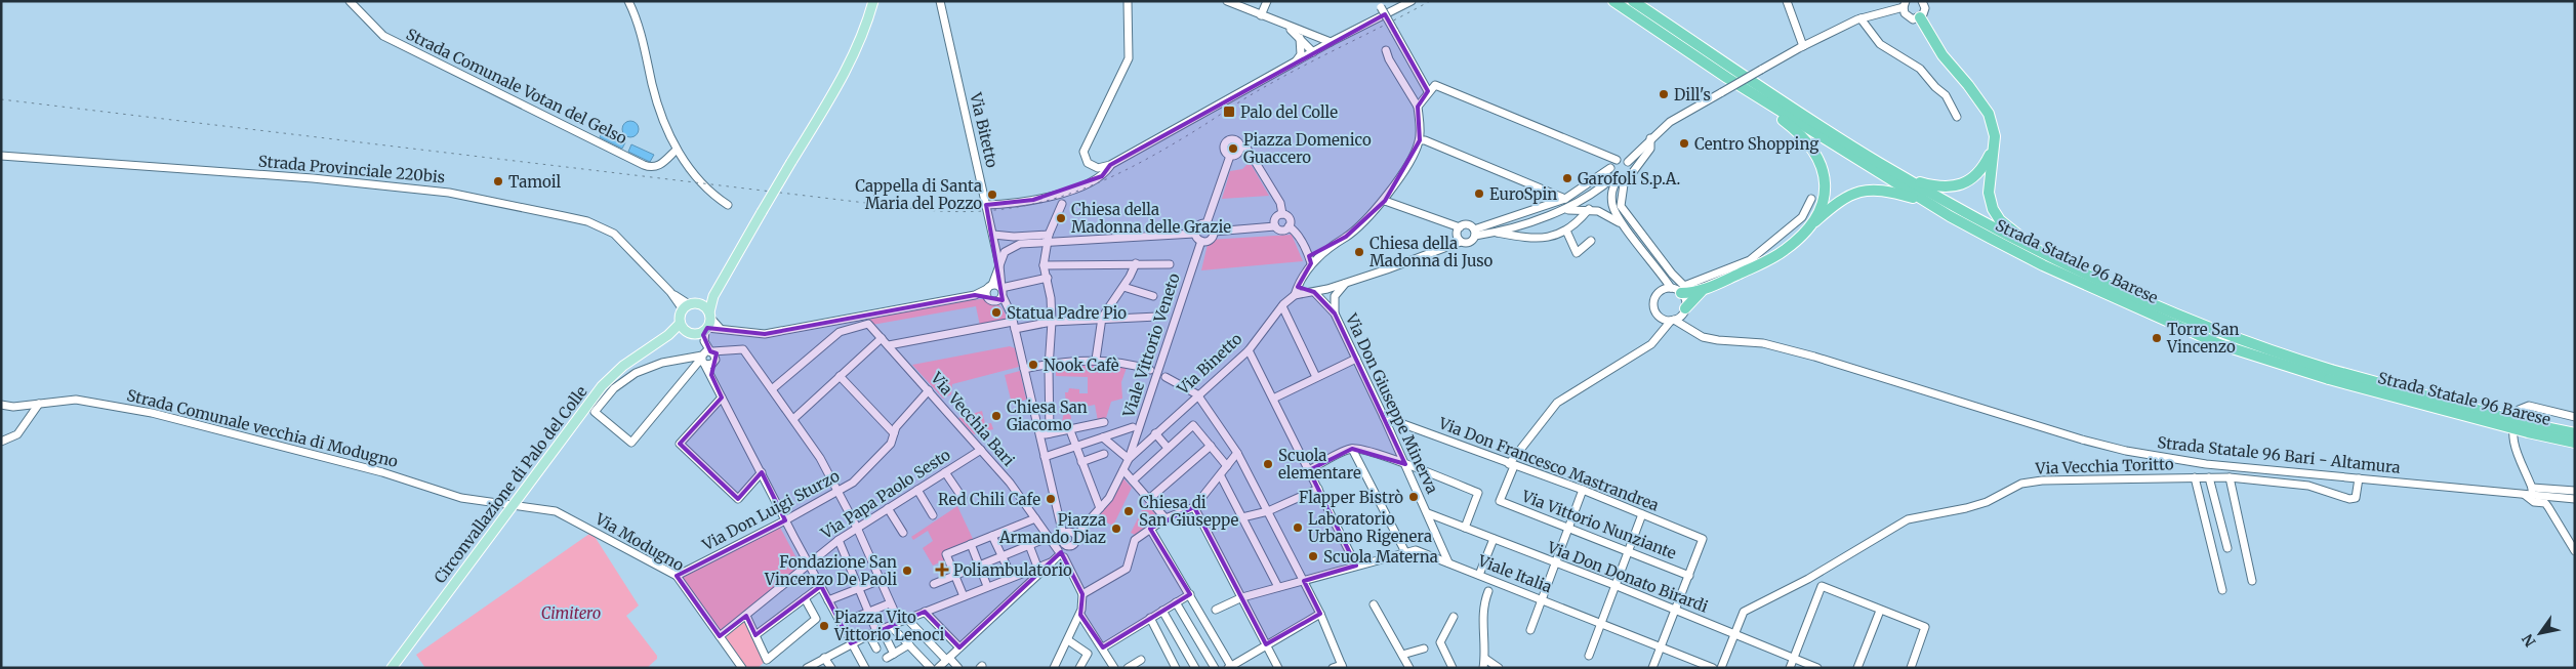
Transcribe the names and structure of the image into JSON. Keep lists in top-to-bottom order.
{
  "streets": {
    "highway": ["Strada Statale 96 Barese"],
    "main road": ["Circonvallazione di Palo del Colle"],
    "street": [
      "Strada Comunale Votan del Gelso",
      "Via Bitetto",
      "Strada Provinciale 220bis",
      "Viale Vittorio Veneto",
      "Via Binetto",
      "Via Don Giuseppe Minerva",
      "Via Vecchia Bari",
      "Strada Comunale vecchia di Modugno",
      "Strada Statale 96 Bari - Altamura",
      "Via Don Francesco Mastrandrea",
      "Via Vecchia Toritto",
      "Via Papa Paolo Sesto",
      "Via Don Luigi Sturzo",
      "Via Vittorio Nunziante",
      "Via Modugno",
      "Viale Italia",
      "Via Don Donato Birardi"
    ]
  },
  "crossings": [
    ["Viale Vittorio Veneto", "Via Binetto"],
    ["Via Binetto", "Via Don Giuseppe Minerva"],
    ["Via Don Giuseppe Minerva", "Via Don Francesco Mastrandrea"],
    ["Via Don Giuseppe Minerva", "Viale Italia"],
    ["Via Don Giuseppe Minerva", "Via Don Donato Birardi"],
    ["Via Vecchia Bari", "Via Papa Paolo Sesto"],
    ["Via Vecchia Bari", "Via Don Luigi Sturzo"],
    ["Strada Comunale vecchia di Modugno", "Circonvallazione di Palo del Colle"],
    ["Strada Comunale vecchia di Modugno", "Via Modugno"],
    ["Strada Statale 96 Bari - Altamura", "Via Vecchia Toritto"],
    ["Via Don Francesco Mastrandrea", "Via Vittorio Nunziante"],
    ["Via Vecchia Toritto", "Via Don Donato Birardi"],
    ["Circonvallazione di Palo del Colle", "Via Modugno"],
    ["Via Don Luigi Sturzo", "Via Modugno"]
  ],
  "parks": ["Cimitero"],
  "places": {
    "other": [
      "Dill's",
      "Centro Shopping",
      "Piazza Domenico Guaccero",
      "Garofoli S.p.A.",
      "Tamoil",
      "EuroSpin",
      "Cappella di Santa Maria del Pozzo",
      "Chiesa della Madonna delle Grazie",
      "Chiesa della Madonna di Juso",
      "Statua Padre Pio",
      "Torre San Vincenzo",
      "Nook Cafè",
      "Chiesa San Giacomo",
      "Scuola elementare",
      "Flapper Bistrò",
      "Red Chili Cafe",
      "Chiesa di San Giuseppe",
      "Laboratorio Urbano Rigenera",
      "Piazza Armando Diaz",
      "Scuola Materna",
      "Fondazione San Vincenzo De Paoli",
      "Piazza Vito Vittorio Lenoci"
    ],
    "transit": ["Palo del Colle"],
    "health": ["Poliambulatorio"]
  },
  "north": "bottom left"
}
